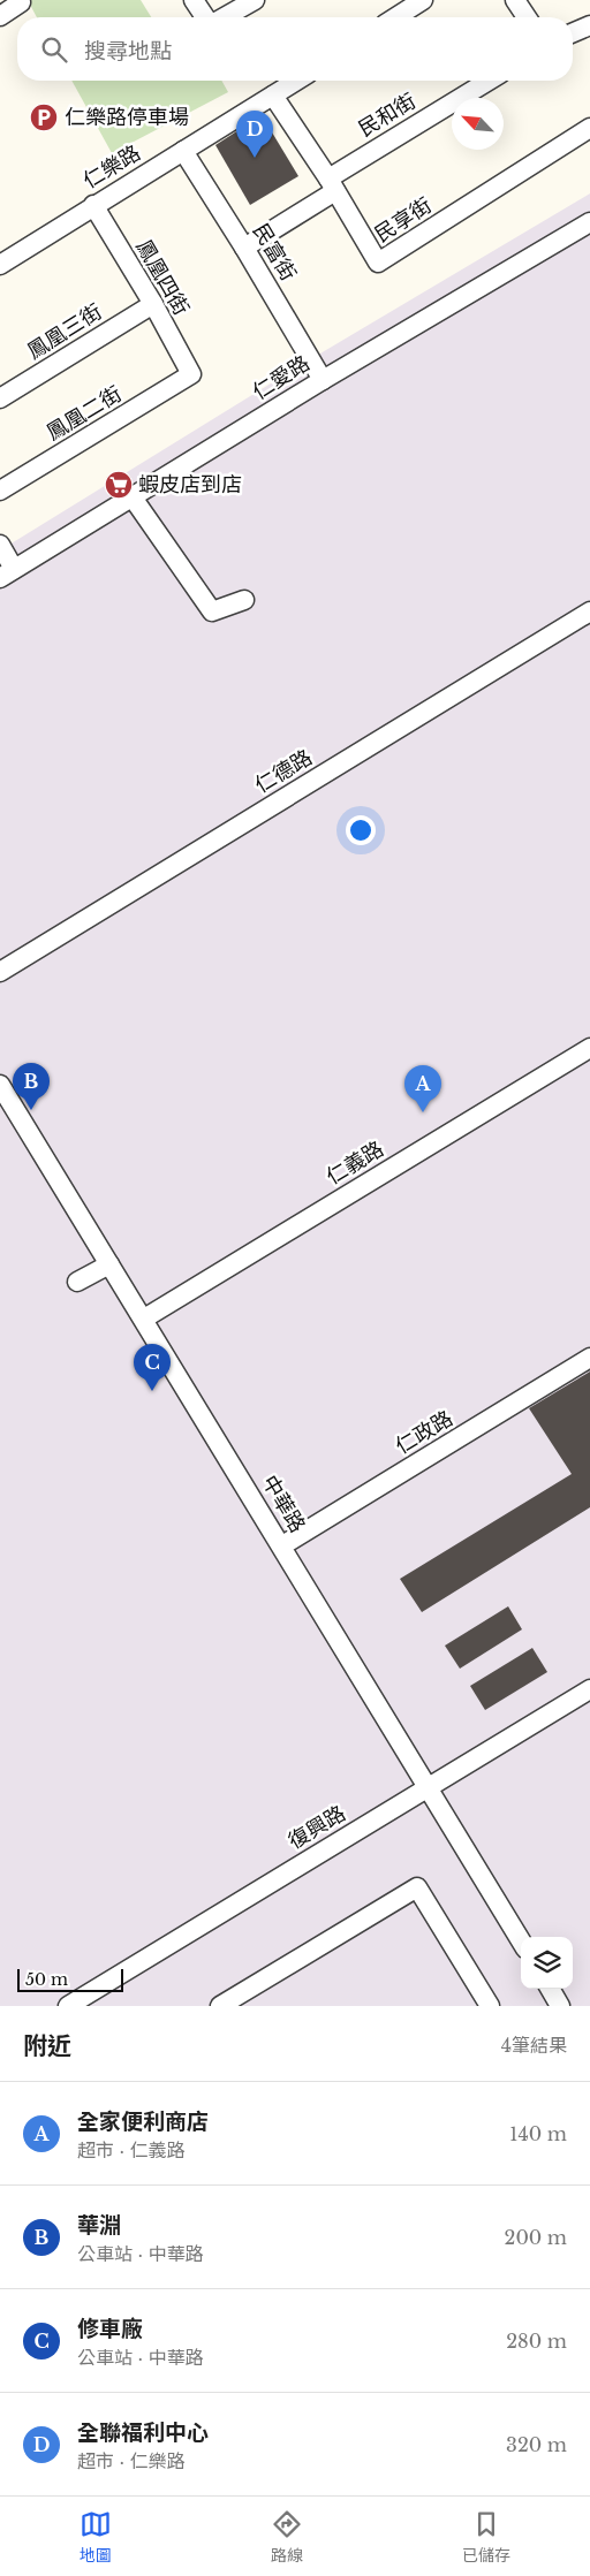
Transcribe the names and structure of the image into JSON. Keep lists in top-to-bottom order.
{
  "streets": {
    "street": [
      "民和街",
      "仁樂路",
      "民享街",
      "民富街",
      "鳳凰四街",
      "鳳凰三街",
      "仁愛路",
      "鳳凰二街",
      "仁德路",
      "仁義路",
      "仁政路",
      "中華路",
      "復興路"
    ]
  },
  "crossings": [
    ["民和街", "民享街"],
    ["民和街", "民富街"],
    ["仁樂路", "民享街"],
    ["仁樂路", "民富街"],
    ["仁樂路", "鳳凰四街"],
    ["民富街", "仁愛路"],
    ["鳳凰四街", "鳳凰三街"],
    ["鳳凰四街", "鳳凰二街"],
    ["仁義路", "中華路"],
    ["仁政路", "中華路"],
    ["中華路", "復興路"]
  ],
  "places": {
    "parking": ["仁樂路停車場"],
    "supermarket": ["蝦皮店到店"]
  },
  "scale_bar": "50 m",
  "north": "top left",
  "page": {
    "search": "搜尋地點",
    "pins": [
      "D",
      "B",
      "A",
      "C"
    ],
    "scale": "50 m",
    "heading": ["附近", "4筆結果"],
    "list": [
      {
        "mark": "A",
        "name": "全家便利商店",
        "note": "超市 · 仁義路",
        "value": "140 m"
      },
      {
        "mark": "B",
        "name": "華淵",
        "note": "公車站 · 中華路",
        "value": "200 m"
      },
      {
        "mark": "C",
        "name": "修車廠",
        "note": "公車站 · 中華路",
        "value": "280 m"
      },
      {
        "mark": "D",
        "name": "全聯福利中心",
        "note": "超市 · 仁樂路",
        "value": "320 m"
      }
    ],
    "nav": ["地圖", "路線", "已儲存"]
  }
}
